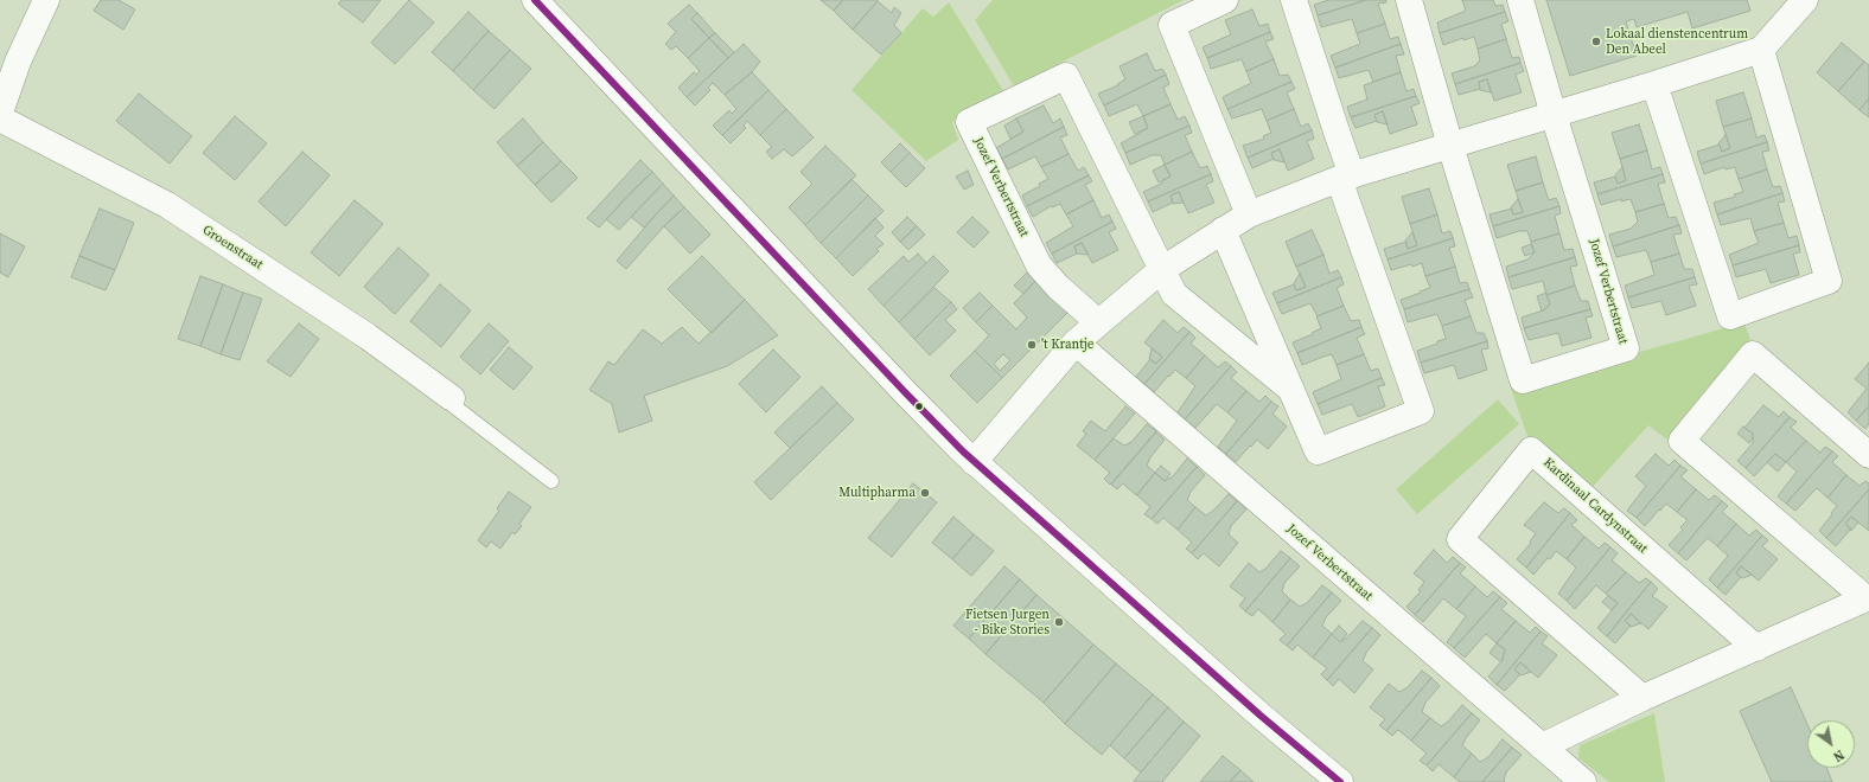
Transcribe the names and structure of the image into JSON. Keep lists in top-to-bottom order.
{
  "streets": {
    "street": ["Jozef Verbertstraat", "Groenstraat", "Kardinaal Cardynstraat"]
  },
  "places": [
    "Lokaal dienstencentrum Den Abeel",
    "'t Krantje",
    "Multipharma",
    "Fietsen Jurgen - Bike Stories"
  ],
  "north": "bottom right"
}
